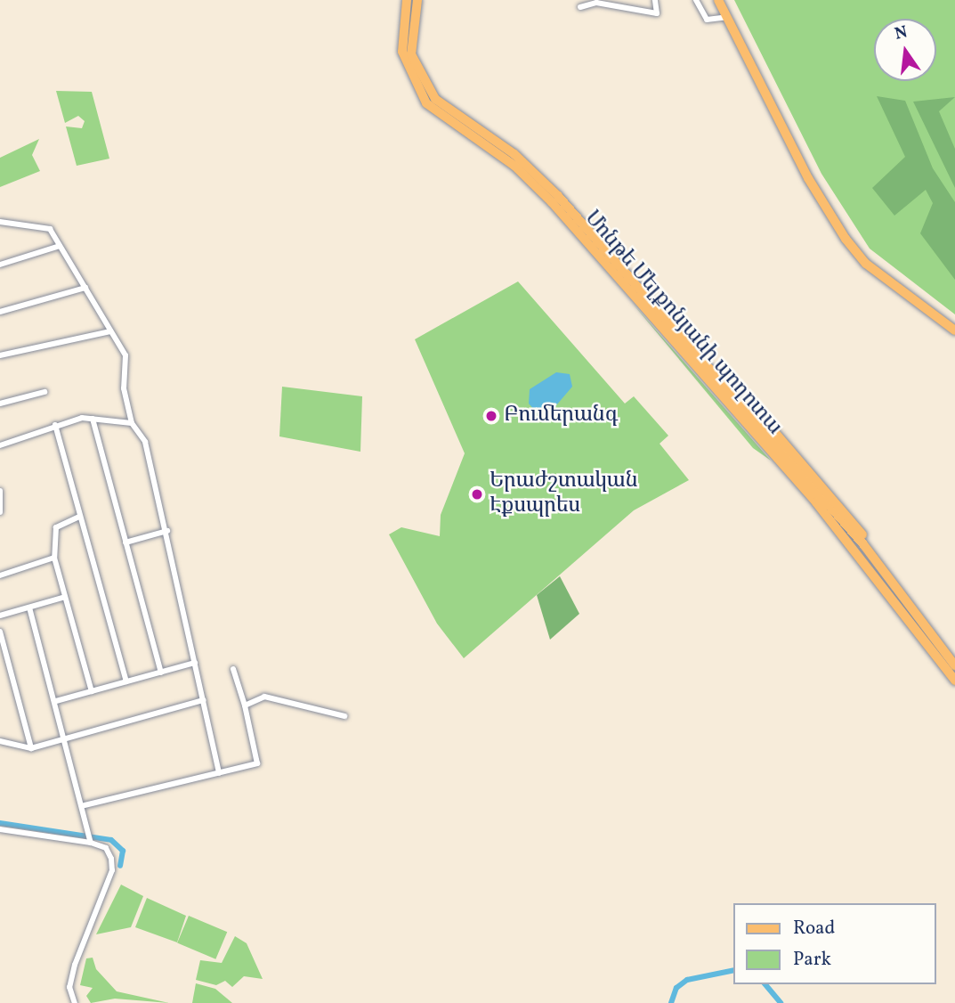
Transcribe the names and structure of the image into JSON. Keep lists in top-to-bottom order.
{
  "streets": {
    "main road": ["Մոնթե Մելքոնյանի պողոտա"]
  },
  "places": ["Բումերանգ", "Երաժշտական Էքսպրես"],
  "legend": ["Road", "Park"],
  "north": "top"
}
